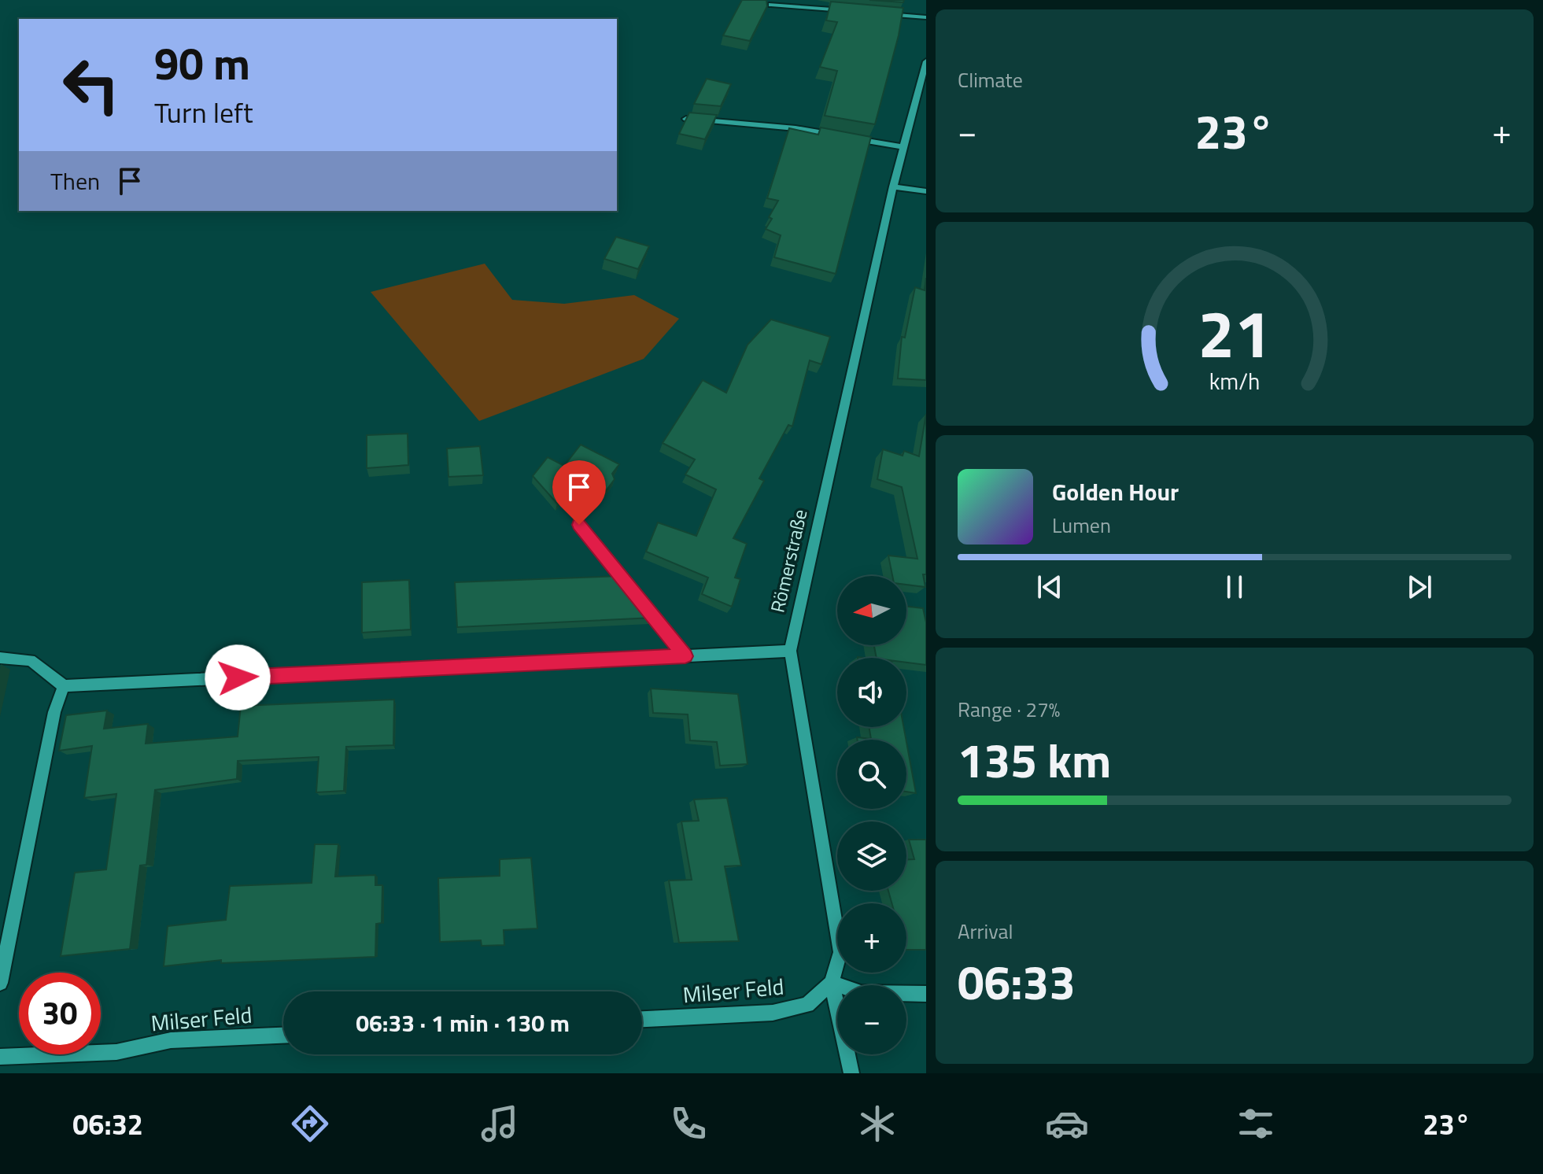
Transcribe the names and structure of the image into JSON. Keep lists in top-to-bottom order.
{
  "streets": {
    "street": ["Römerstraße", "Milser Feld"]
  },
  "crossings": [
    ["Römerstraße", "Milser Feld"]
  ],
  "north": "left",
  "page": {
    "tile": [
      "Climate",
      ["Range · 27%", "135 km"],
      ["Arrival", "06:33"]
    ],
    "turn": ["90 m", "Turn left"],
    "heat": ["−", "23°", "+"],
    "then": "Then",
    "song": ["Golden Hour", "Lumen"],
    "map_buttons": ["+", "−"],
    "limit": "30",
    "trip": "06:33 · 1 min · 130 m",
    "tabs": ["06:32", "23°"],
    "gauge": ["21", "km/h"]
  }
}
